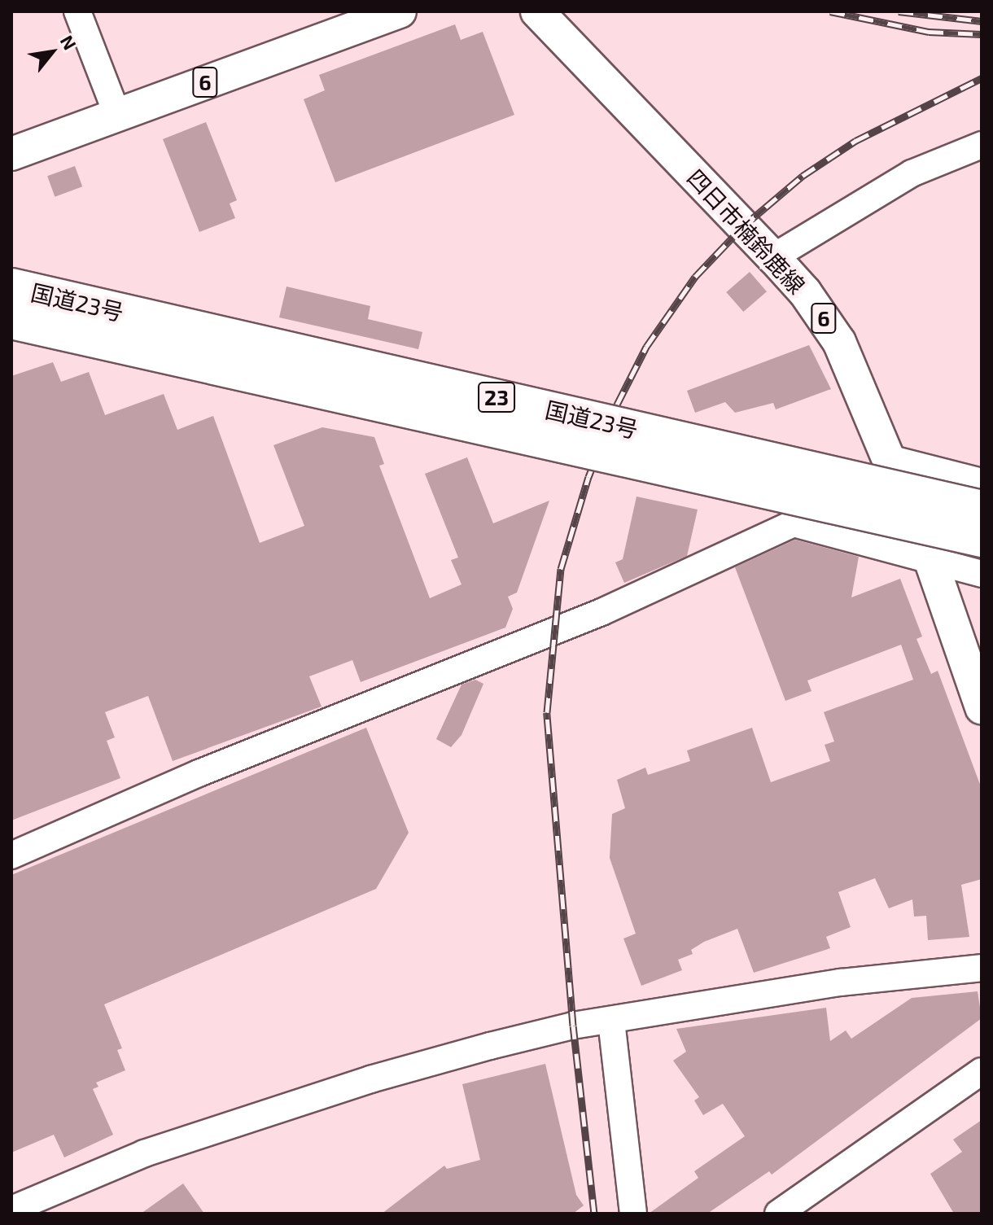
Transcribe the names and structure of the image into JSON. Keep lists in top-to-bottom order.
{
  "streets": {
    "highway": ["国道23号", "23"],
    "main road": ["6", "四日市楠鈴鹿線"]
  },
  "north": "top right"
}
